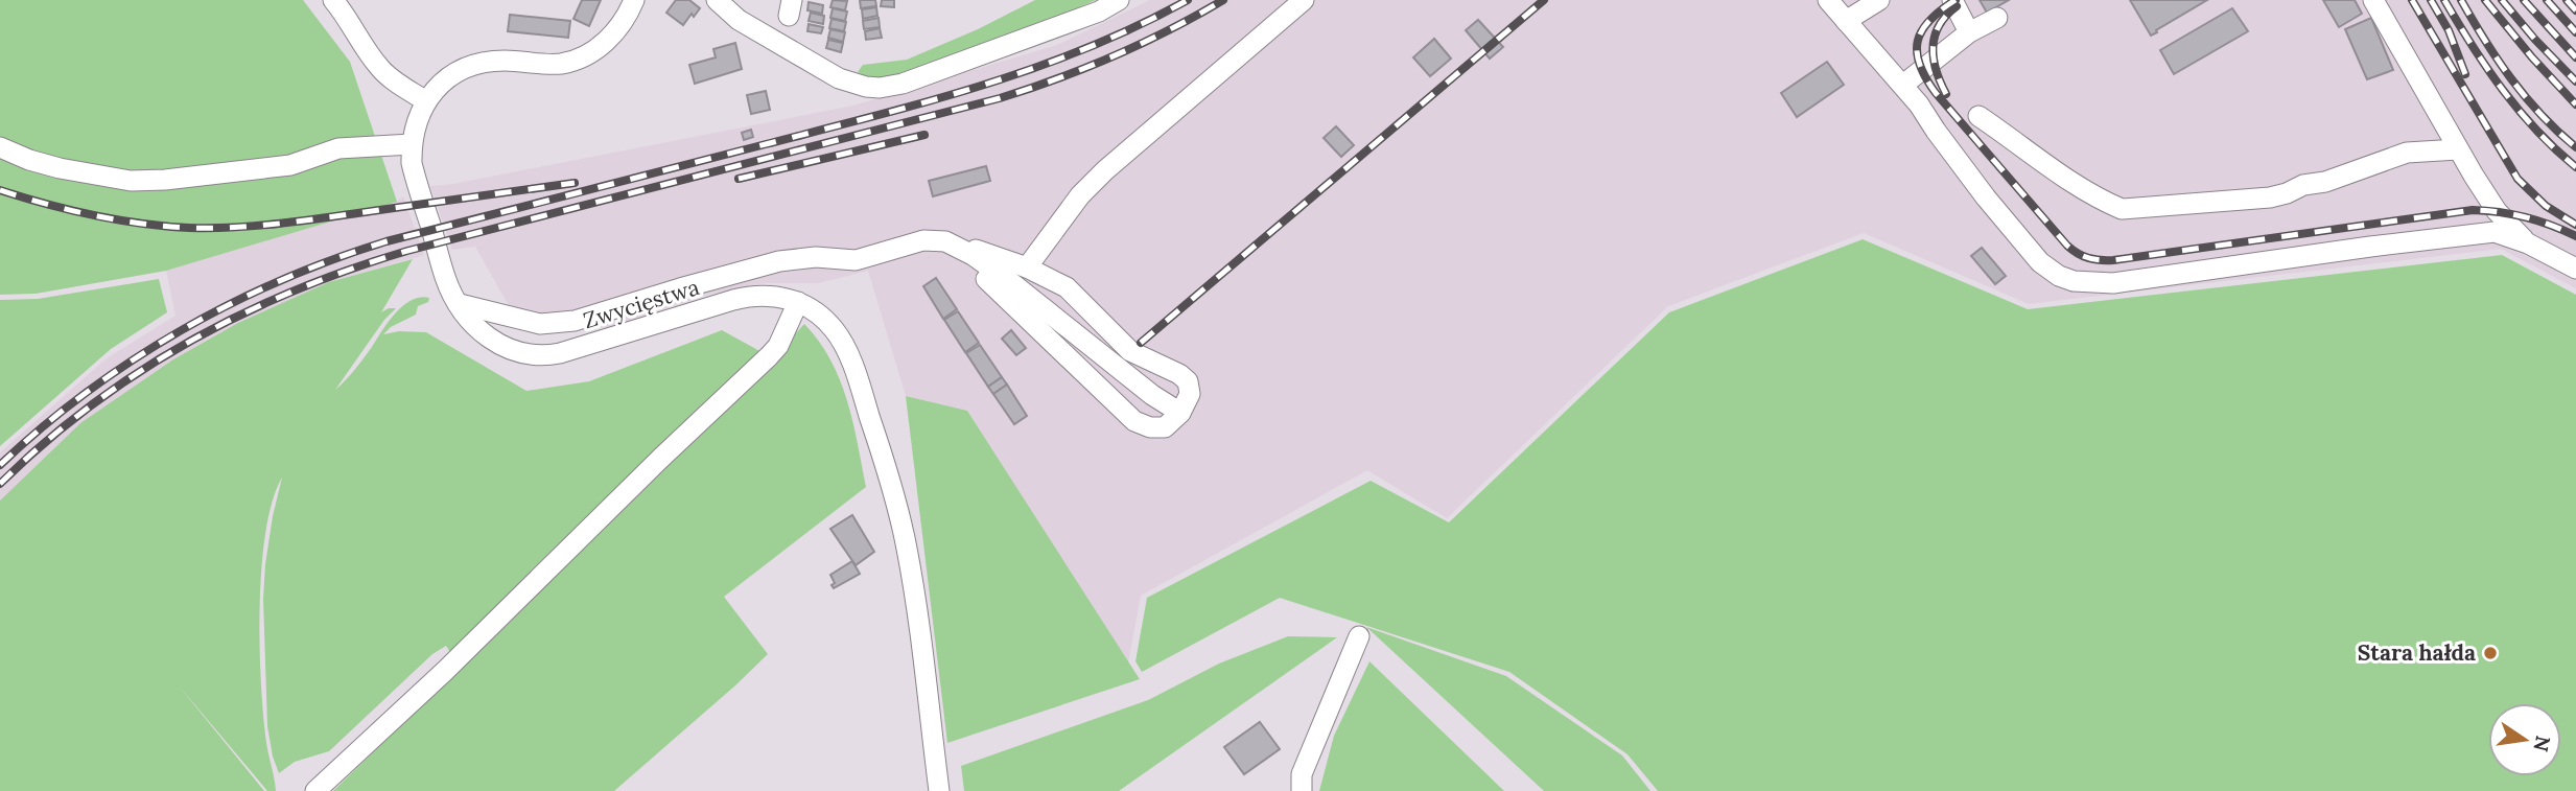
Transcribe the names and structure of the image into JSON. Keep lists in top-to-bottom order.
{
  "streets": {
    "street": ["Zwycięstwa"]
  },
  "places": ["Stara hałda"],
  "north": "right"
}
